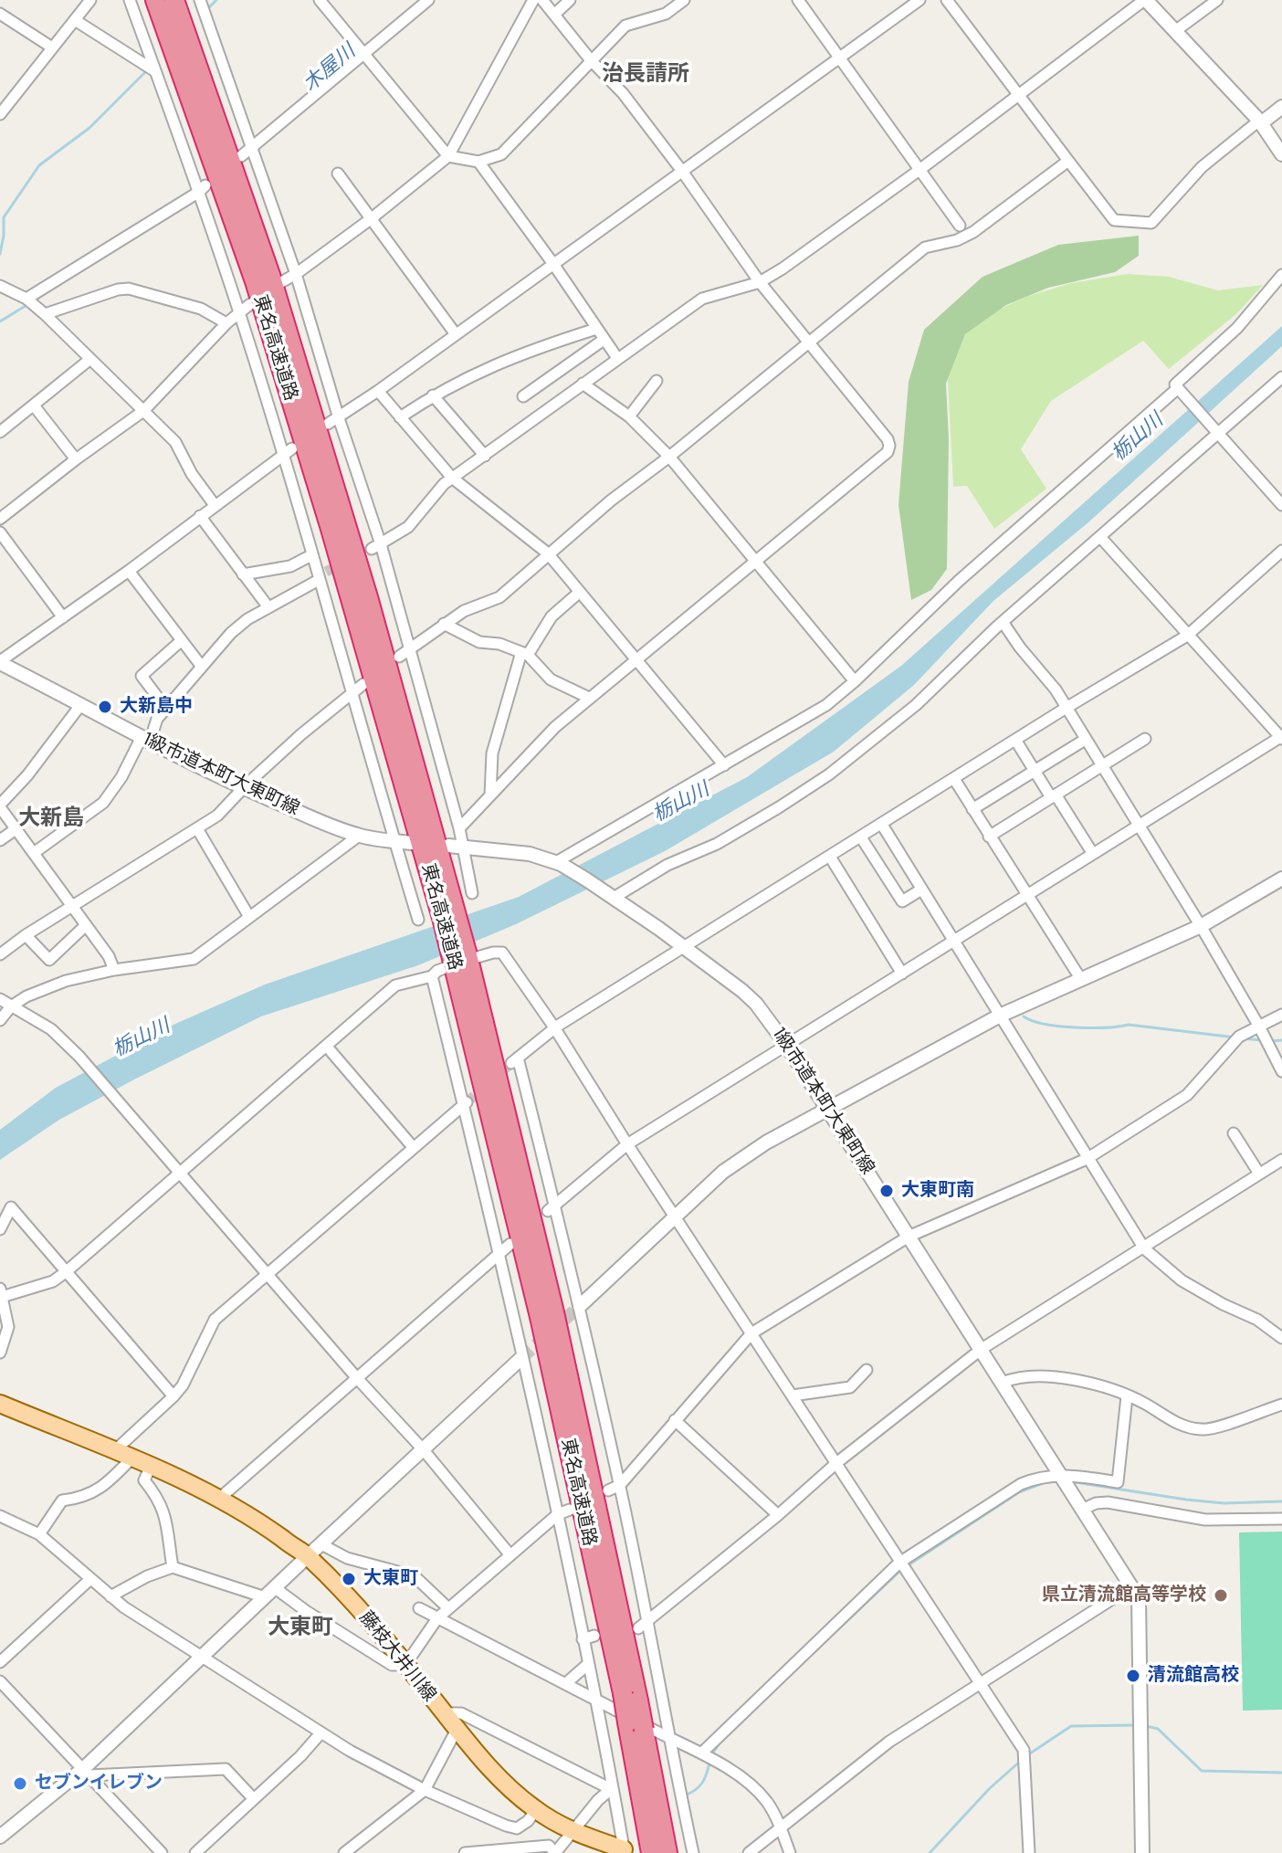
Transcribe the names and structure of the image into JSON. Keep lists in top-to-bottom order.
{
  "streets": {
    "highway": ["東名高速道路"],
    "main road": ["藤枝大井川線"],
    "street": ["1級市道本町大東町線"]
  },
  "districts": ["治長請所", "大新島", "大東町"],
  "water": ["木屋川", "栃山川"],
  "places": [
    "大新島中",
    "大東町南",
    "大東町",
    "県立清流館高等学校",
    "清流館高校",
    "セブンイレブン"
  ]
}
